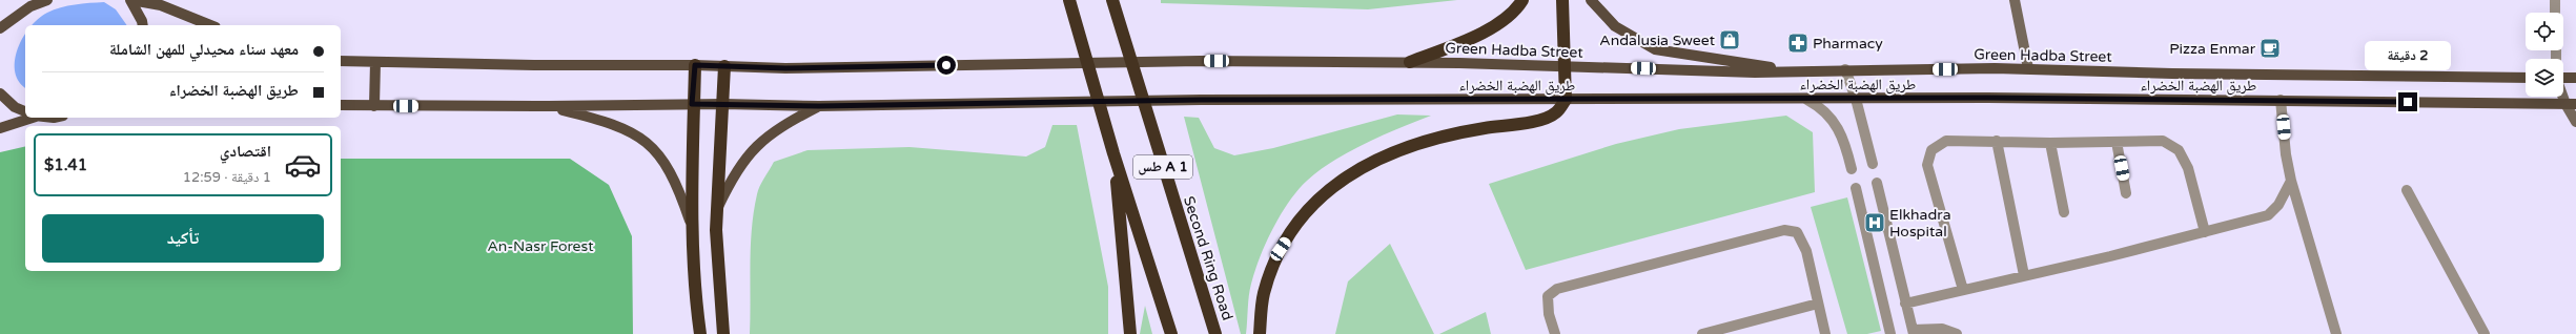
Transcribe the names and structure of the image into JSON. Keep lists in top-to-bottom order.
{
  "streets": {
    "highway": ["طس A 1", "Second Ring Road"],
    "main road": ["Green Hadba Street", "طريق الهضبة الخضراء"]
  },
  "parks": ["An-Nasr Forest"],
  "places": {
    "shop": ["Andalusia Sweet"],
    "pharmacy": ["Pharmacy"],
    "cafe": ["Pizza Enmar"],
    "hospital": ["Elkhadra Hospital"]
  },
  "page": {
    "banner": ["معهد سناء محيدلي للمهن الشاملة", "طريق الهضبة الخضراء"],
    "bubble": "2 دقيقة",
    "list": [
      {
        "name": "اقتصادي",
        "note": "1 دقيقة · 12:59",
        "value": "$1.41"
      }
    ],
    "buttons": "تأكيد"
  }
}
